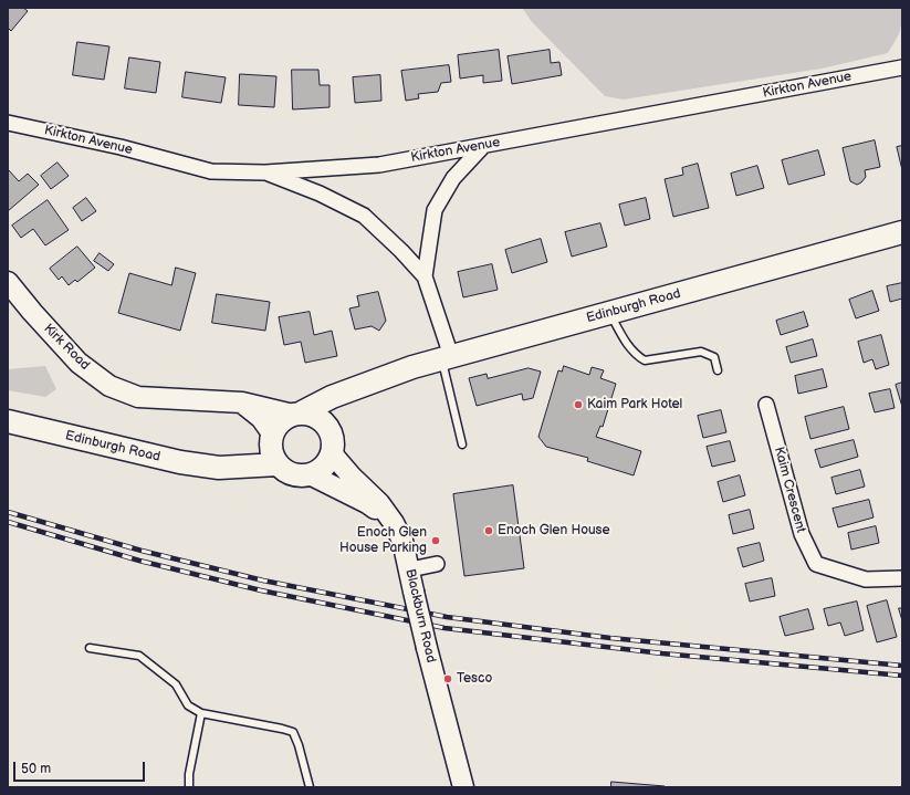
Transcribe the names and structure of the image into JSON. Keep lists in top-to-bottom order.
{
  "streets": {
    "main road": ["Edinburgh Road", "Kirk Road", "Blackburn Road"],
    "street": ["Kirkton Avenue", "Kaim Crescent"]
  },
  "crossings": [
    ["Edinburgh Road", "Kirk Road"],
    ["Edinburgh Road", "Blackburn Road"],
    ["Kirk Road", "Blackburn Road"]
  ],
  "places": [
    "Kaim Park Hotel",
    "Enoch Glen House",
    "Enoch Glen House Parking",
    "Tesco"
  ],
  "scale_bar": "50 m"
}
